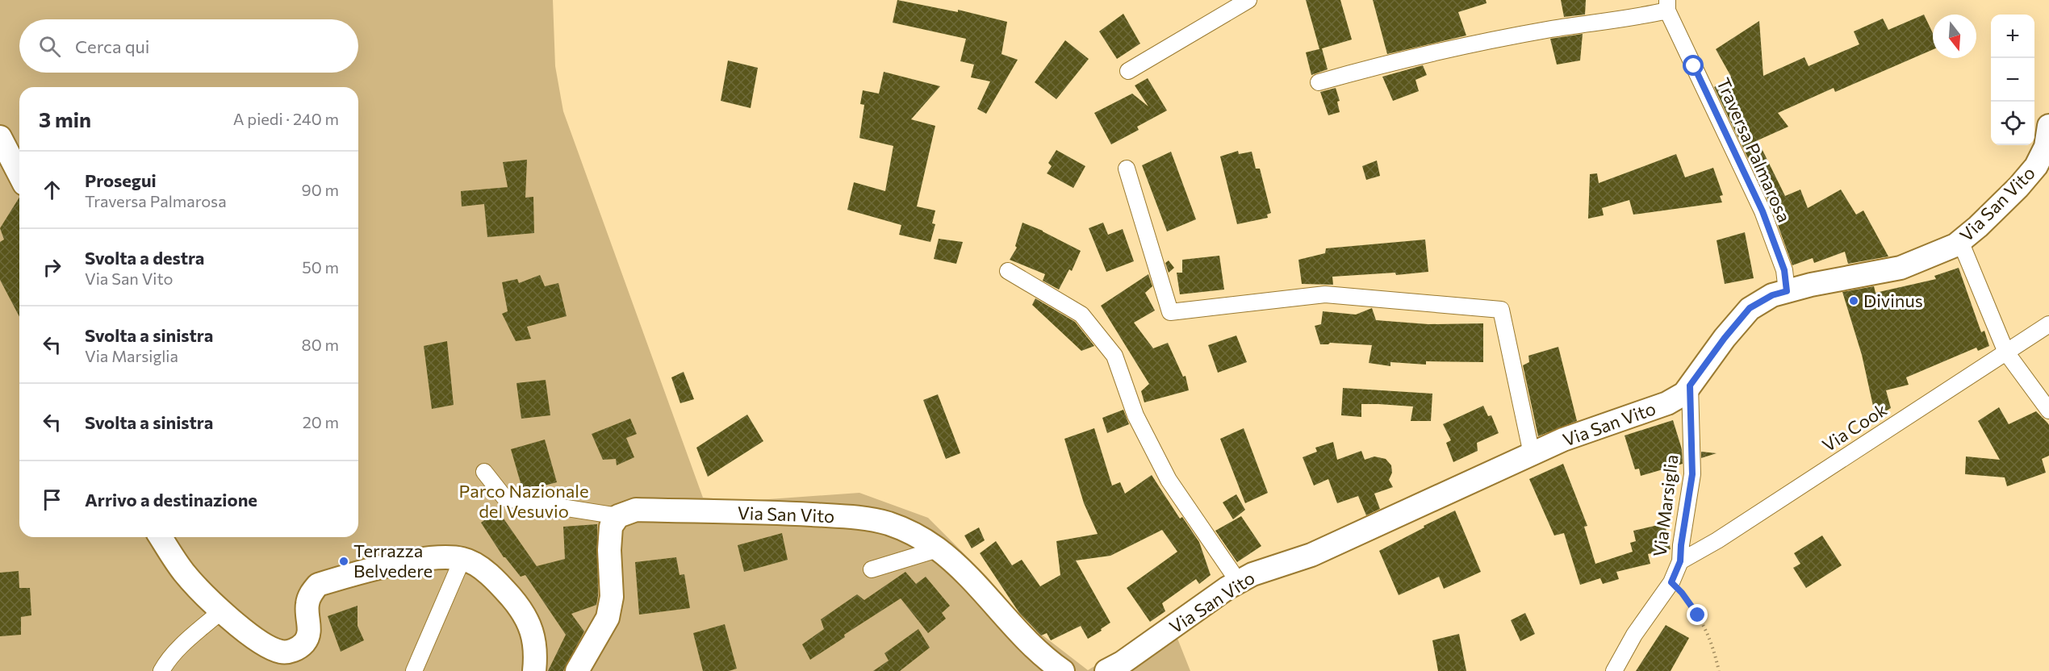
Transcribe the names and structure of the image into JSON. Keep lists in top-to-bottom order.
{
  "streets": {
    "street": [
      "Traversa Palmarosa",
      "Via San Vito",
      "Via Cook",
      "Via Marsiglia"
    ]
  },
  "crossings": [
    ["Traversa Palmarosa", "Via San Vito"],
    ["Via San Vito", "Via Marsiglia"],
    ["Via Cook", "Via Marsiglia"]
  ],
  "parks": ["Parco Nazionale del Vesuvio"],
  "places": ["Divinus", "Terrazza Belvedere"],
  "north": "bottom",
  "page": {
    "map_buttons": ["+", "−"],
    "search": "Cerca qui",
    "heading": ["3 min", "A piedi · 240 m"],
    "list": [
      ["Prosegui", "Traversa Palmarosa", "90 m"],
      ["Svolta a destra", "Via San Vito", "50 m"],
      ["Svolta a sinistra", "Via Marsiglia", "80 m"],
      ["Svolta a sinistra", "20 m"],
      "Arrivo a destinazione"
    ]
  }
}
